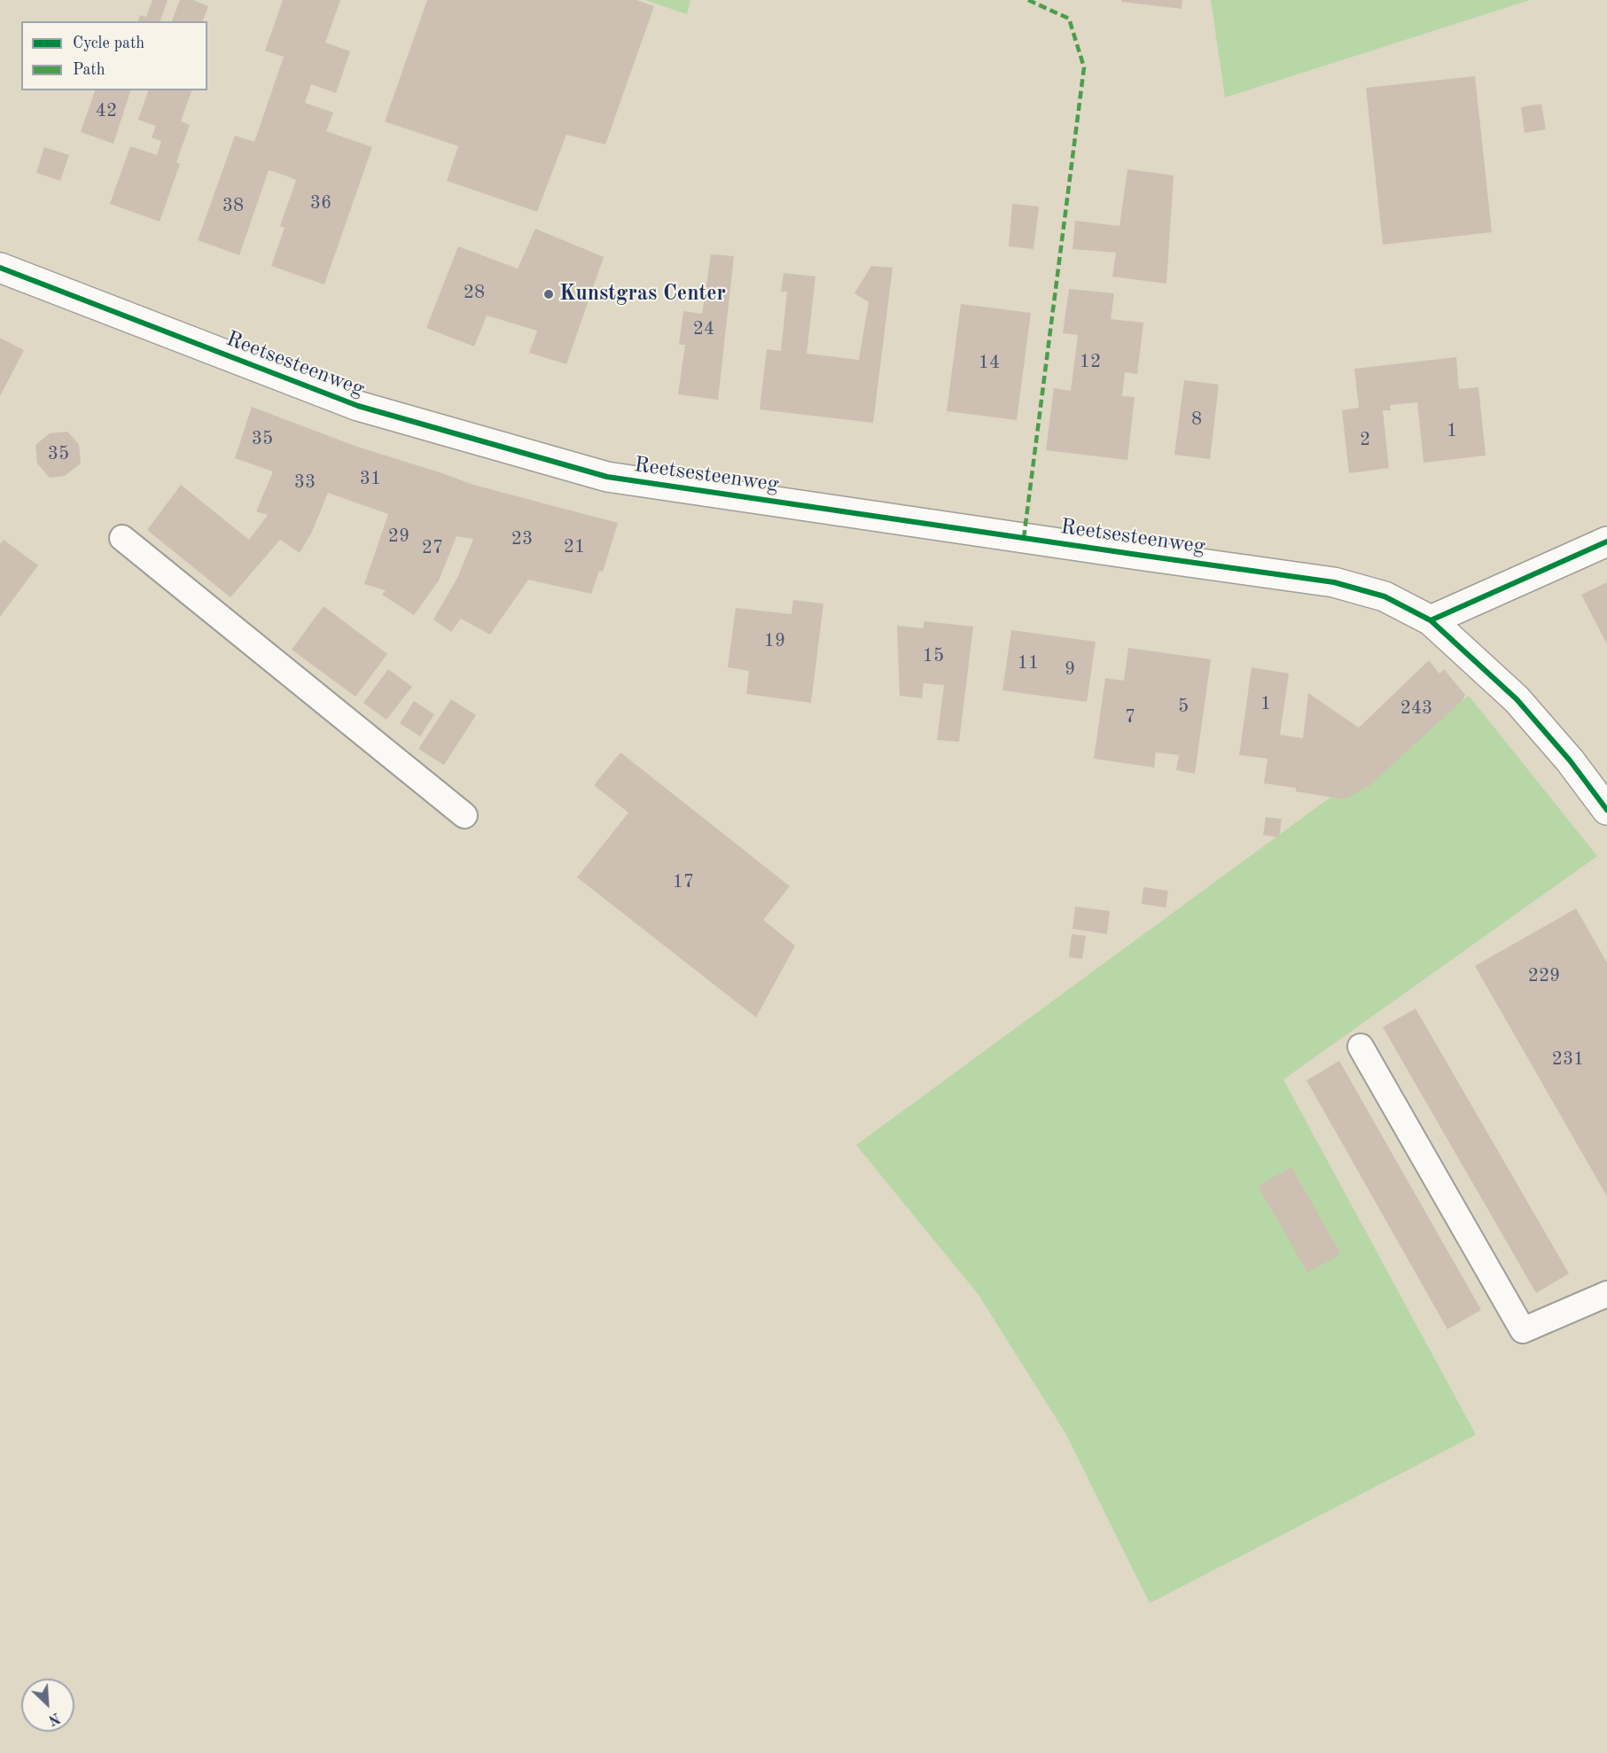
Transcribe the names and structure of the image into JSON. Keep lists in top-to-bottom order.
{
  "streets": {
    "street": ["Reetsesteenweg"]
  },
  "places": ["Kunstgras Center"],
  "house_numbers": [
    "42",
    "36",
    "38",
    "28",
    "24",
    "12",
    "14",
    "8",
    "1",
    "35",
    "2",
    "35",
    "31",
    "33",
    "29",
    "23",
    "21",
    "27",
    "19",
    "15",
    "11",
    "9",
    "1",
    "5",
    "243",
    "7",
    "17",
    "229",
    "231"
  ],
  "legend": ["Cycle path", "Path"],
  "north": "bottom right"
}
